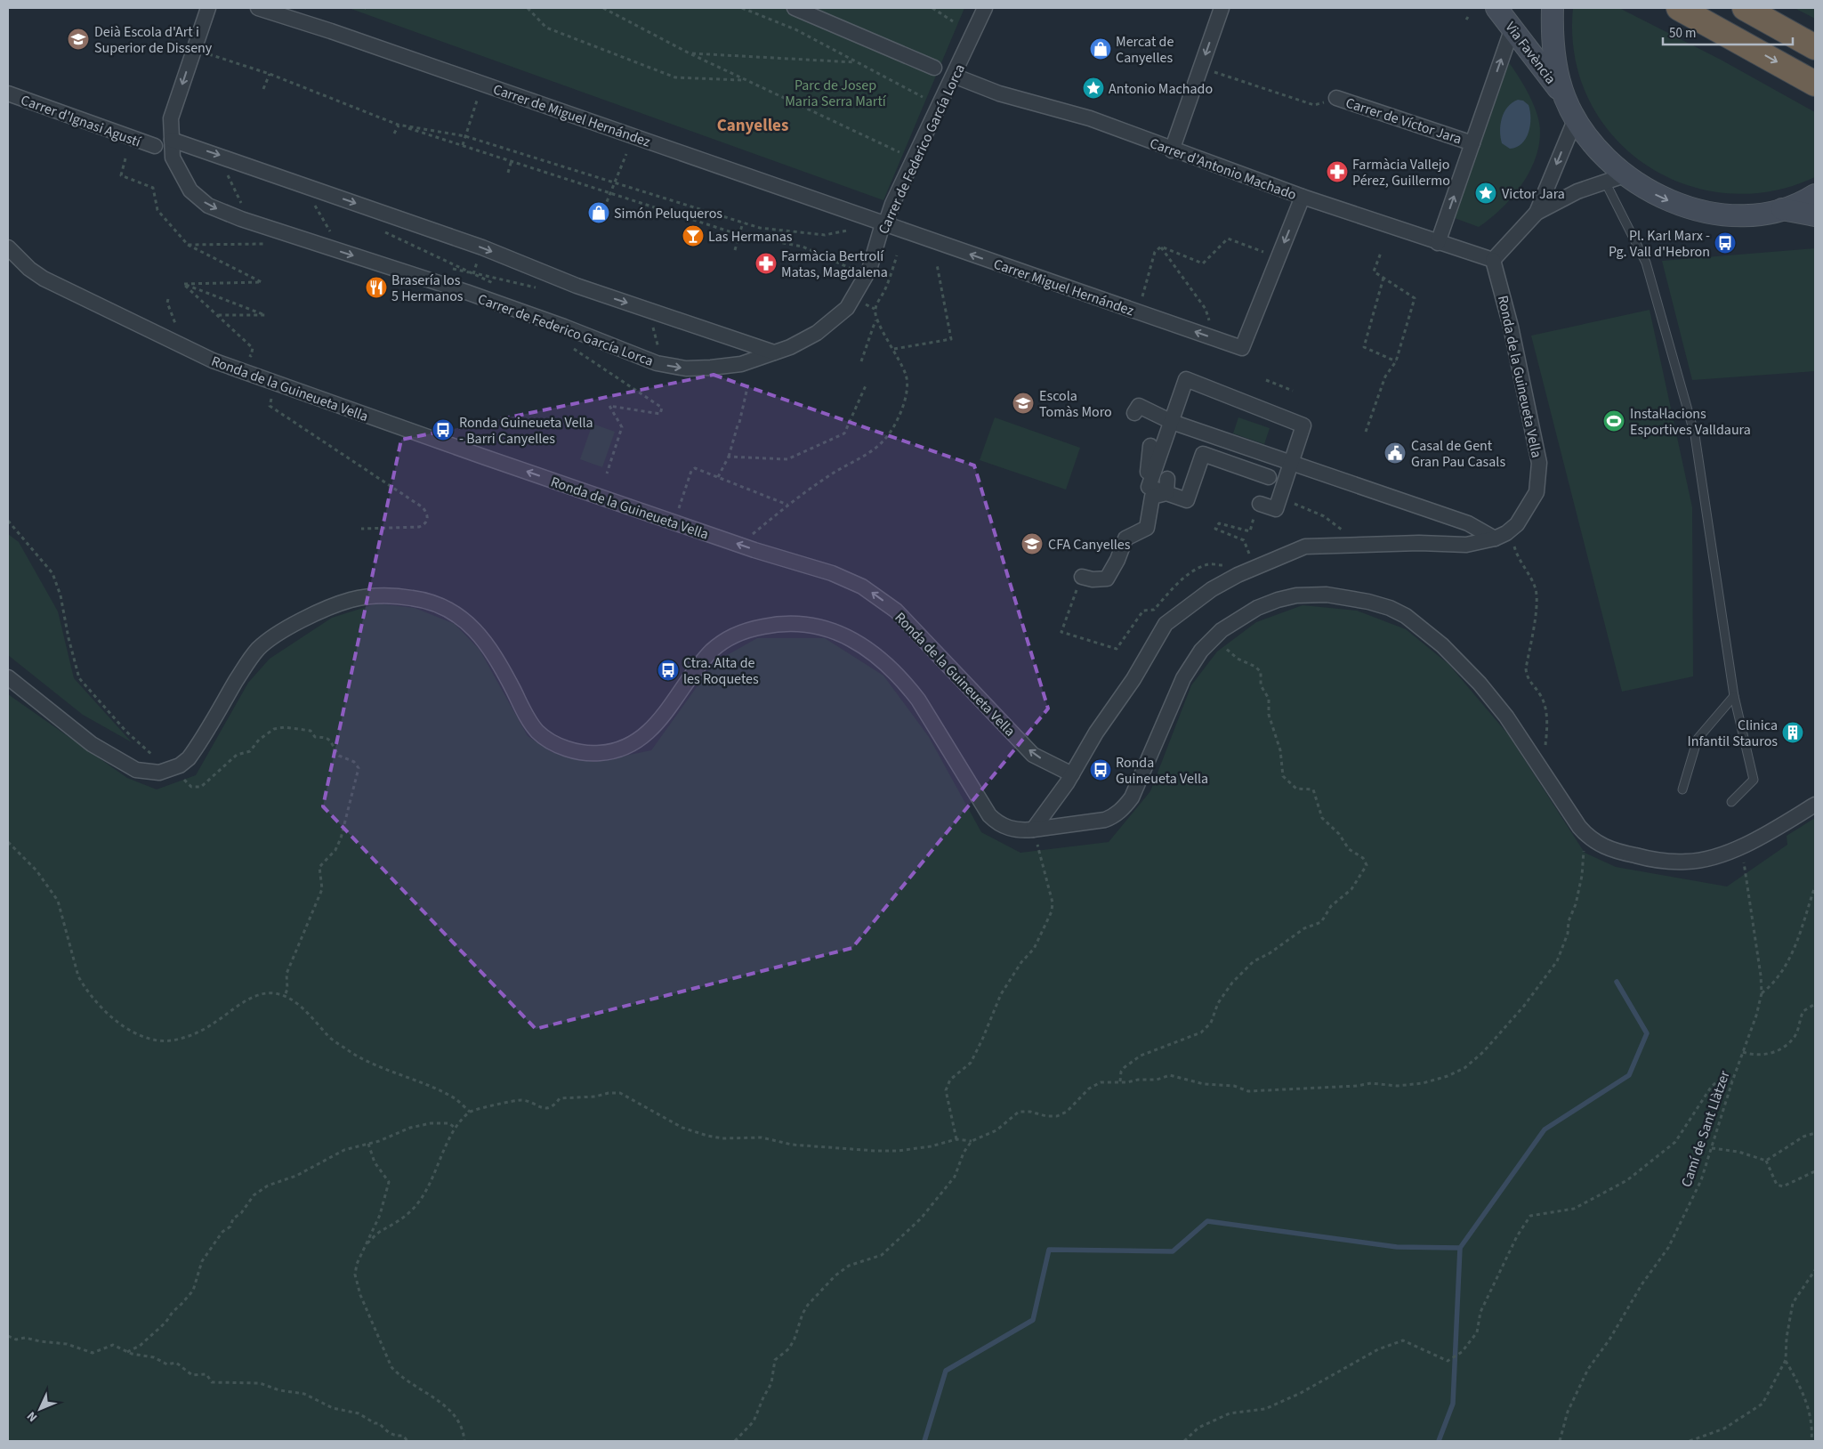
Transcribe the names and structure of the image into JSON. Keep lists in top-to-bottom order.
{
  "streets": {
    "main road": ["Via Favència"],
    "street": [
      "Carrer de Miguel Hernández",
      "Carrer d'Ignasi Agustí",
      "Carrer de Víctor Jara",
      "Carrer de Federico García Lorca",
      "Carrer d'Antonio Machado",
      "Carrer Miguel Hernández",
      "Ronda de la Guineueta Vella"
    ],
    "path": ["Camí de Sant Llàtzer"]
  },
  "crossings": [
    ["Via Favència", "Carrer de Víctor Jara"],
    ["Carrer de Miguel Hernández", "Carrer de Federico García Lorca"],
    ["Carrer de Miguel Hernández", "Carrer Miguel Hernández"],
    ["Carrer de Víctor Jara", "Carrer d'Antonio Machado"],
    ["Carrer de Federico García Lorca", "Carrer d'Antonio Machado"],
    ["Carrer de Federico García Lorca", "Carrer Miguel Hernández"],
    ["Carrer d'Antonio Machado", "Carrer Miguel Hernández"],
    ["Carrer d'Antonio Machado", "Ronda de la Guineueta Vella"]
  ],
  "one_way": ["Ronda de la Guineueta Vella"],
  "districts": ["Canyelles"],
  "parks": ["Parc de Josep Maria Serra Martí"],
  "places": {
    "school or university": ["Deià Escola d'Art i Superior de Disseny", "Escola Tomàs Moro", "CFA Canyelles"],
    "shop": ["Mercat de Canyelles", "Simón Peluqueros"],
    "place": ["Antonio Machado", "Victor Jara"],
    "pharmacy": ["Farmàcia Vallejo Pérez, Guillermo", "Farmàcia Bertrolí Matas, Magdalena"],
    "bar": ["Las Hermanas"],
    "bus stop": [
      "Pl. Karl Marx - Pg. Vall d'Hebron",
      "Ronda Guineueta Vella - Barri Canyelles",
      "Ctra. Alta de les Roquetes",
      "Ronda Guineueta Vella"
    ],
    "restaurant": ["Brasería los 5 Hermanos"],
    "sports": ["Instal·lacions Esportives Valldaura"],
    "public building": ["Casal de Gent Gran Pau Casals"],
    "building": ["Clinica Infantil Stauros"]
  },
  "scale_bar": "50 m",
  "north": "bottom left"
}
